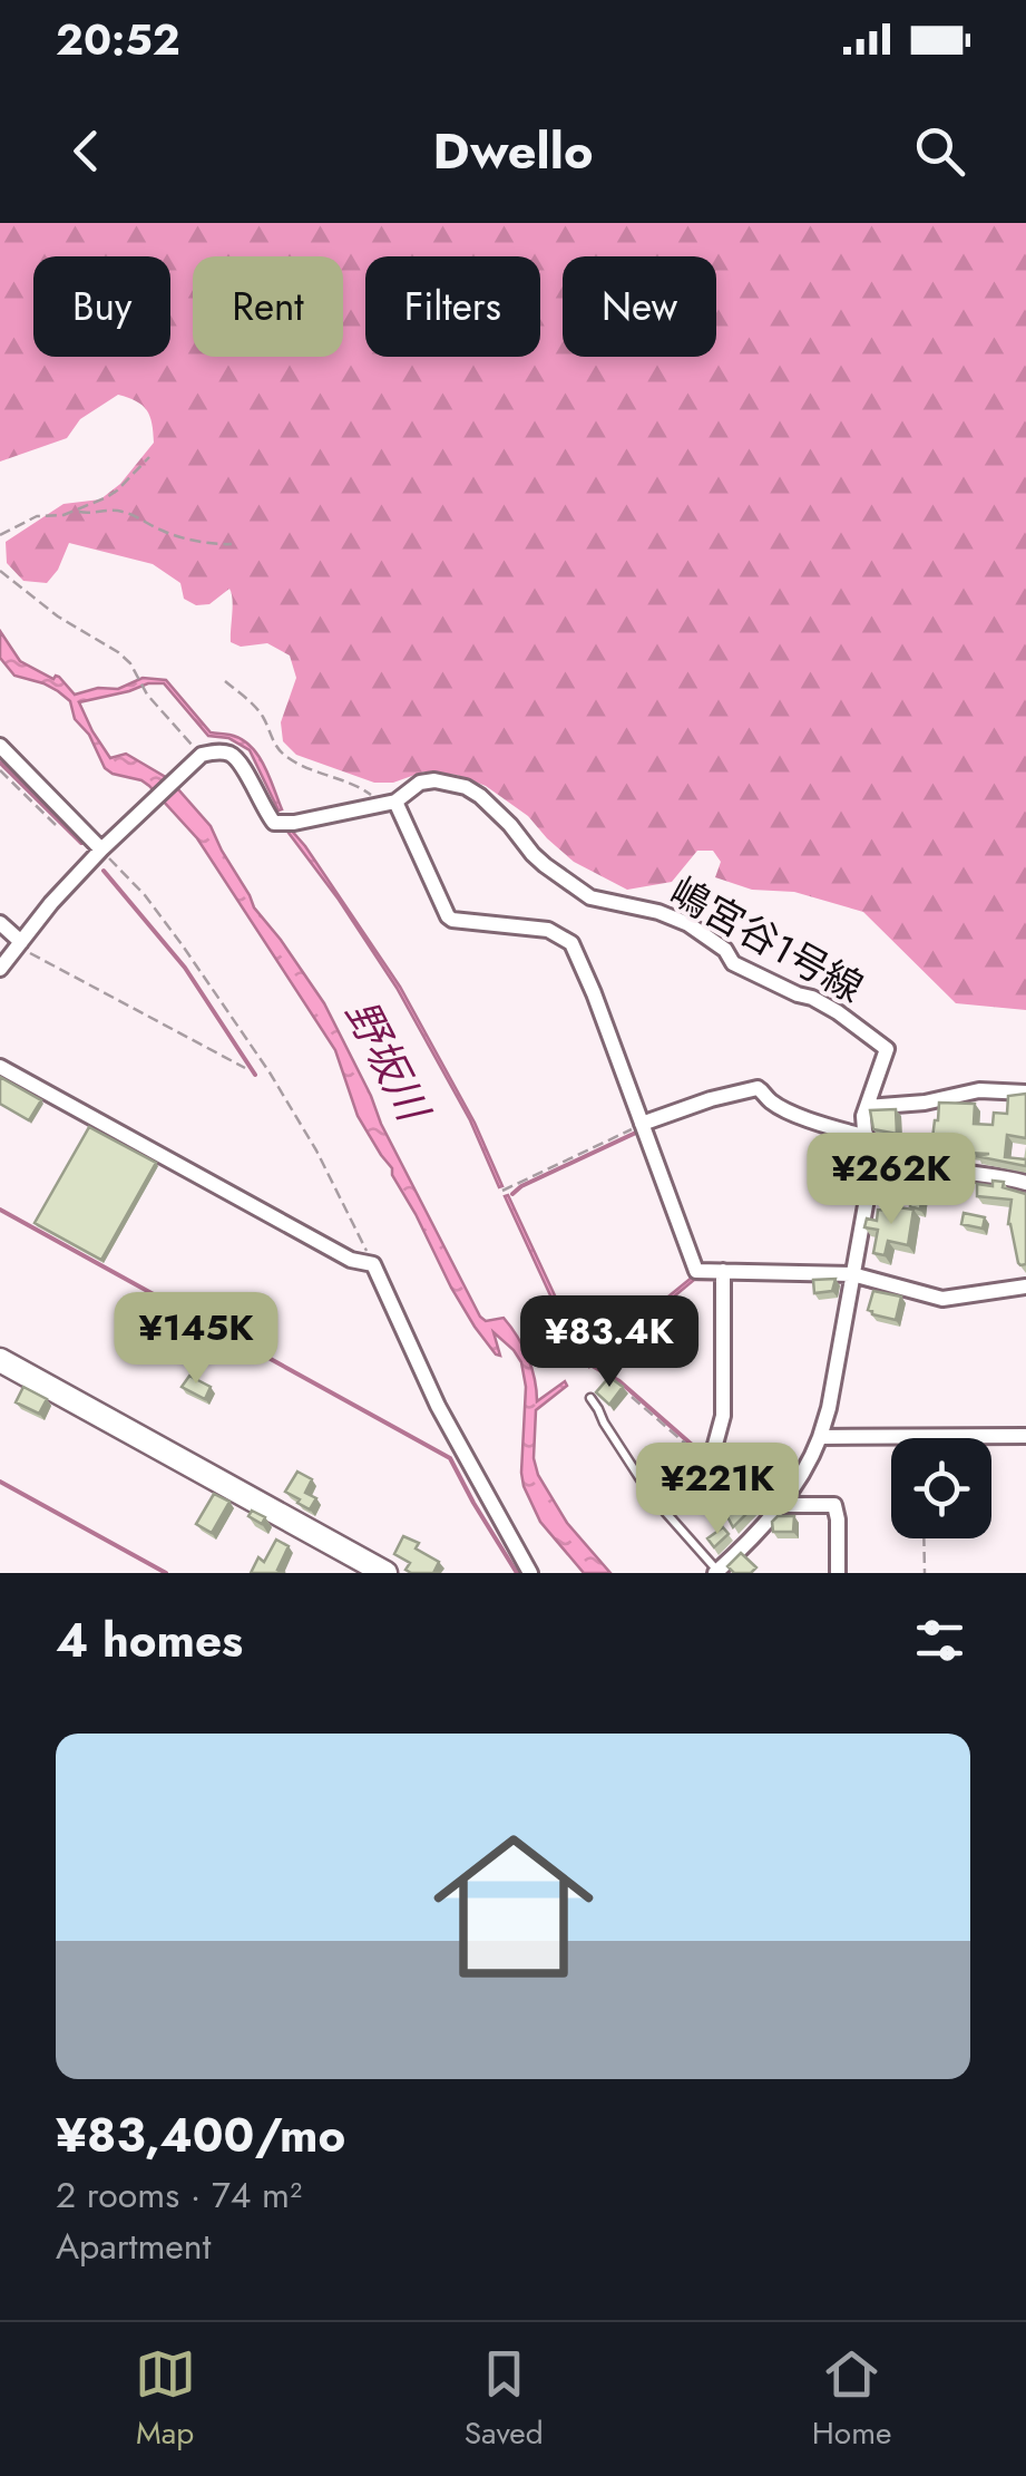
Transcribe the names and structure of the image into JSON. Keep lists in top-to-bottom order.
{
  "streets": {
    "street": ["嶋宮谷1号線"]
  },
  "water": ["野坂川"],
  "page": {
    "status": "20:52",
    "header": "Dwello",
    "chip": [
      "Buy",
      "Rent",
      "Filters",
      "New"
    ],
    "price": [
      "¥262K",
      "¥145K",
      "¥83.4K",
      "¥221K"
    ],
    "heading": "4 homes",
    "list": [
      {
        "name": "¥83,400/mo",
        "note": "2 rooms · 74 m² · Apartment"
      }
    ],
    "tabs": ["Map", "Saved", "Home"]
  }
}
